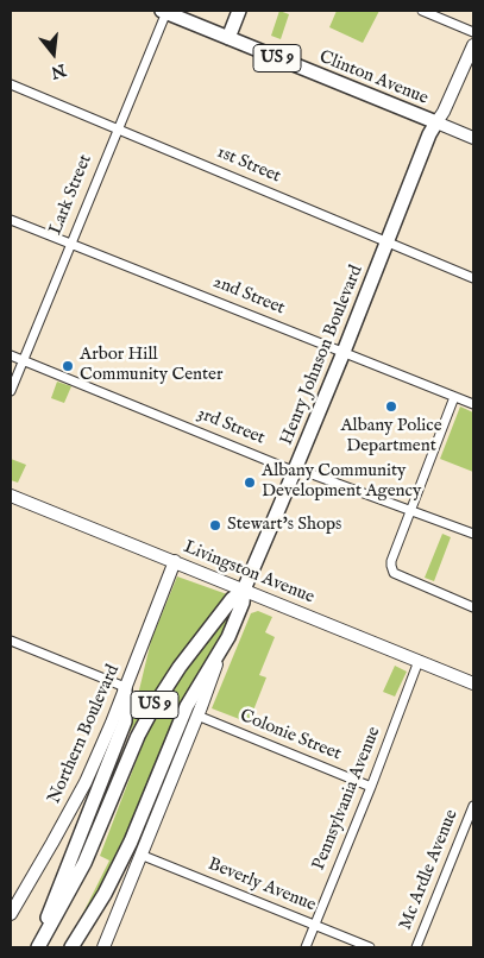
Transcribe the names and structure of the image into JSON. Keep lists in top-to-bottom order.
{
  "streets": {
    "main road": [
      "US 9",
      "Clinton Avenue",
      "Henry Johnson Boulevard",
      "Livingston Avenue",
      "Northern Boulevard"
    ],
    "street": [
      "1st Street",
      "Lark Street",
      "2nd Street",
      "3rd Street",
      "Colonie Street",
      "Pennsylvania Avenue",
      "Mc Ardle Avenue",
      "Beverly Avenue"
    ]
  },
  "crossings": [
    ["US 9", "Henry Johnson Boulevard"],
    ["US 9", "Livingston Avenue"],
    ["Clinton Avenue", "Lark Street"],
    ["Clinton Avenue", "Henry Johnson Boulevard"],
    ["1st Street", "Lark Street"],
    ["1st Street", "Henry Johnson Boulevard"],
    ["Lark Street", "2nd Street"],
    ["Lark Street", "3rd Street"],
    ["2nd Street", "Henry Johnson Boulevard"],
    ["Henry Johnson Boulevard", "3rd Street"],
    ["Henry Johnson Boulevard", "Livingston Avenue"],
    ["Henry Johnson Boulevard", "Colonie Street"],
    ["Livingston Avenue", "Northern Boulevard"],
    ["Livingston Avenue", "Pennsylvania Avenue"],
    ["Colonie Street", "Pennsylvania Avenue"],
    ["Pennsylvania Avenue", "Beverly Avenue"]
  ],
  "places": [
    "Arbor Hill Community Center",
    "Albany Police Department",
    "Albany Community Development Agency",
    "Stewart's Shops"
  ],
  "north": "bottom"
}
